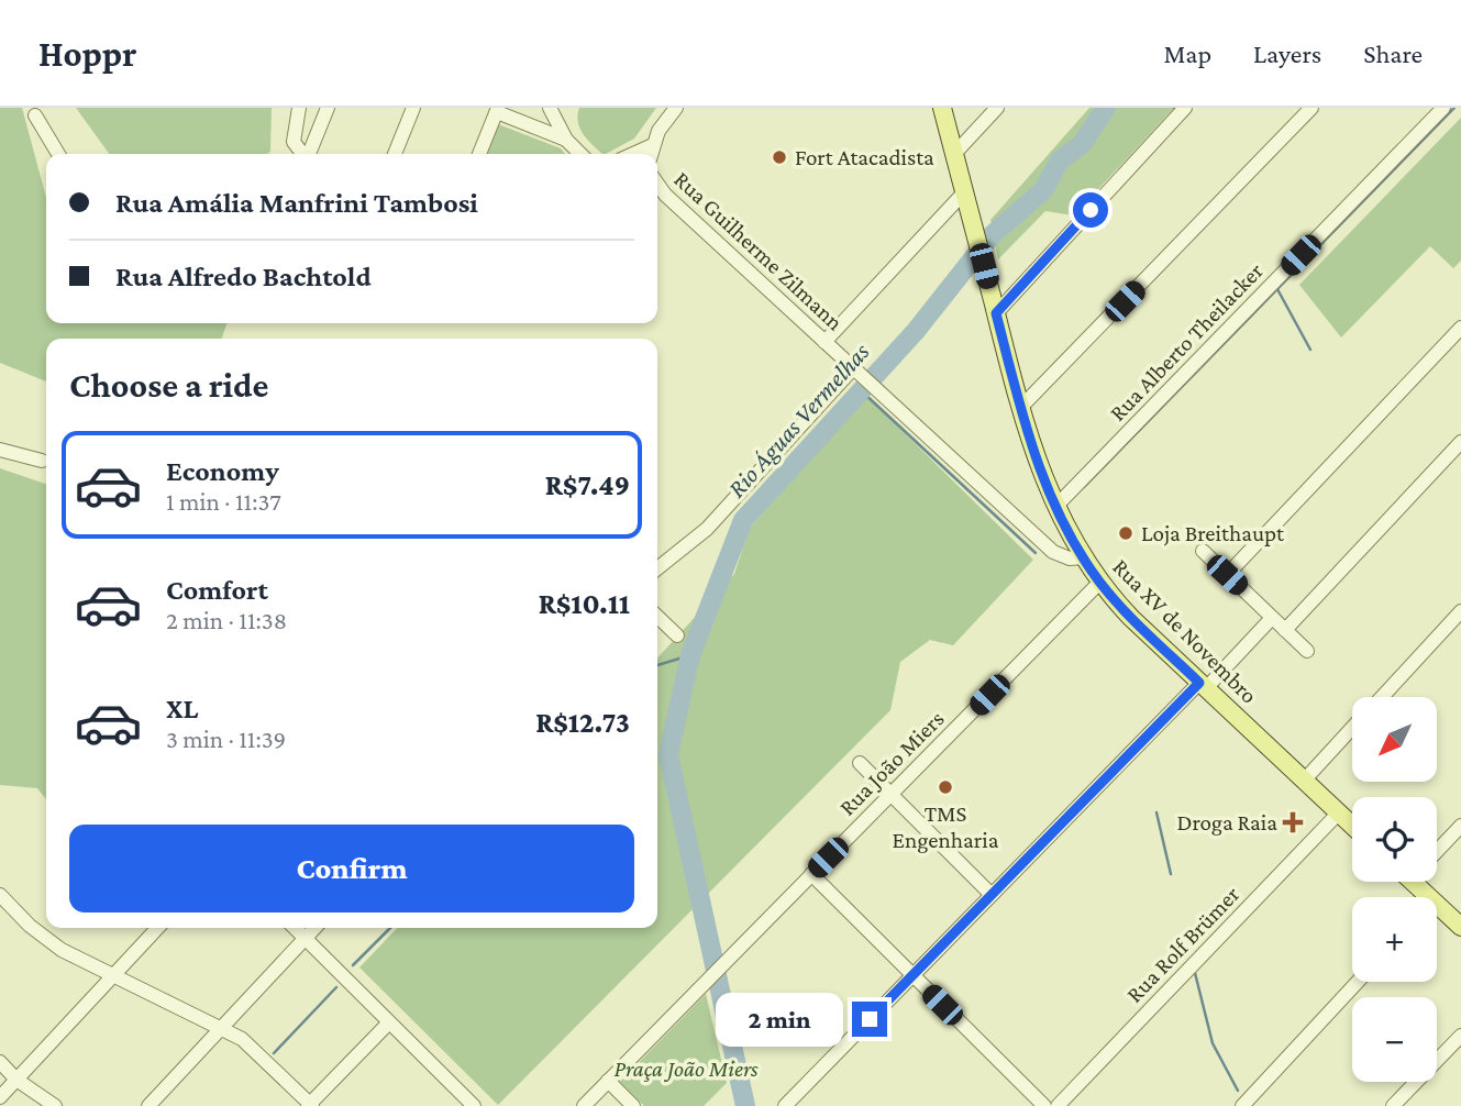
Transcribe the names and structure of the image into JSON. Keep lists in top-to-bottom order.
{
  "streets": {
    "main road": ["Rua XV de Novembro"],
    "street": [
      "Rua Guilherme Zilmann",
      "Rua Alberto Theilacker",
      "Rua João Miers",
      "Rua Rolf Brümer"
    ]
  },
  "crossings": [
    ["Rua Guilherme Zilmann", "Rua XV de Novembro"],
    ["Rua Alberto Theilacker", "Rua XV de Novembro"],
    ["Rua XV de Novembro", "Rua João Miers"],
    ["Rua XV de Novembro", "Rua Rolf Brümer"]
  ],
  "water": ["Rio Águas Vermelhas"],
  "parks": ["Praça João Miers"],
  "places": {
    "other": ["Fort Atacadista", "Loja Breithaupt", "TMS Engenharia"],
    "health": ["Droga Raia"]
  },
  "north": "bottom left",
  "page": {
    "header": "Hoppr",
    "nav": ["Map", "Layers", "Share"],
    "banner": ["Rua Amália Manfrini Tambosi", "Rua Alfredo Bachtold"],
    "heading": "Choose a ride",
    "list": [
      {
        "name": "Economy",
        "note": "1 min · 11:37",
        "value": "R$7.49"
      },
      {
        "name": "Comfort",
        "note": "2 min · 11:38",
        "value": "R$10.11"
      },
      {
        "name": "XL",
        "note": "3 min · 11:39",
        "value": "R$12.73"
      }
    ],
    "map_buttons": ["+", "−"],
    "buttons": "Confirm",
    "bubble": "2 min"
  }
}
